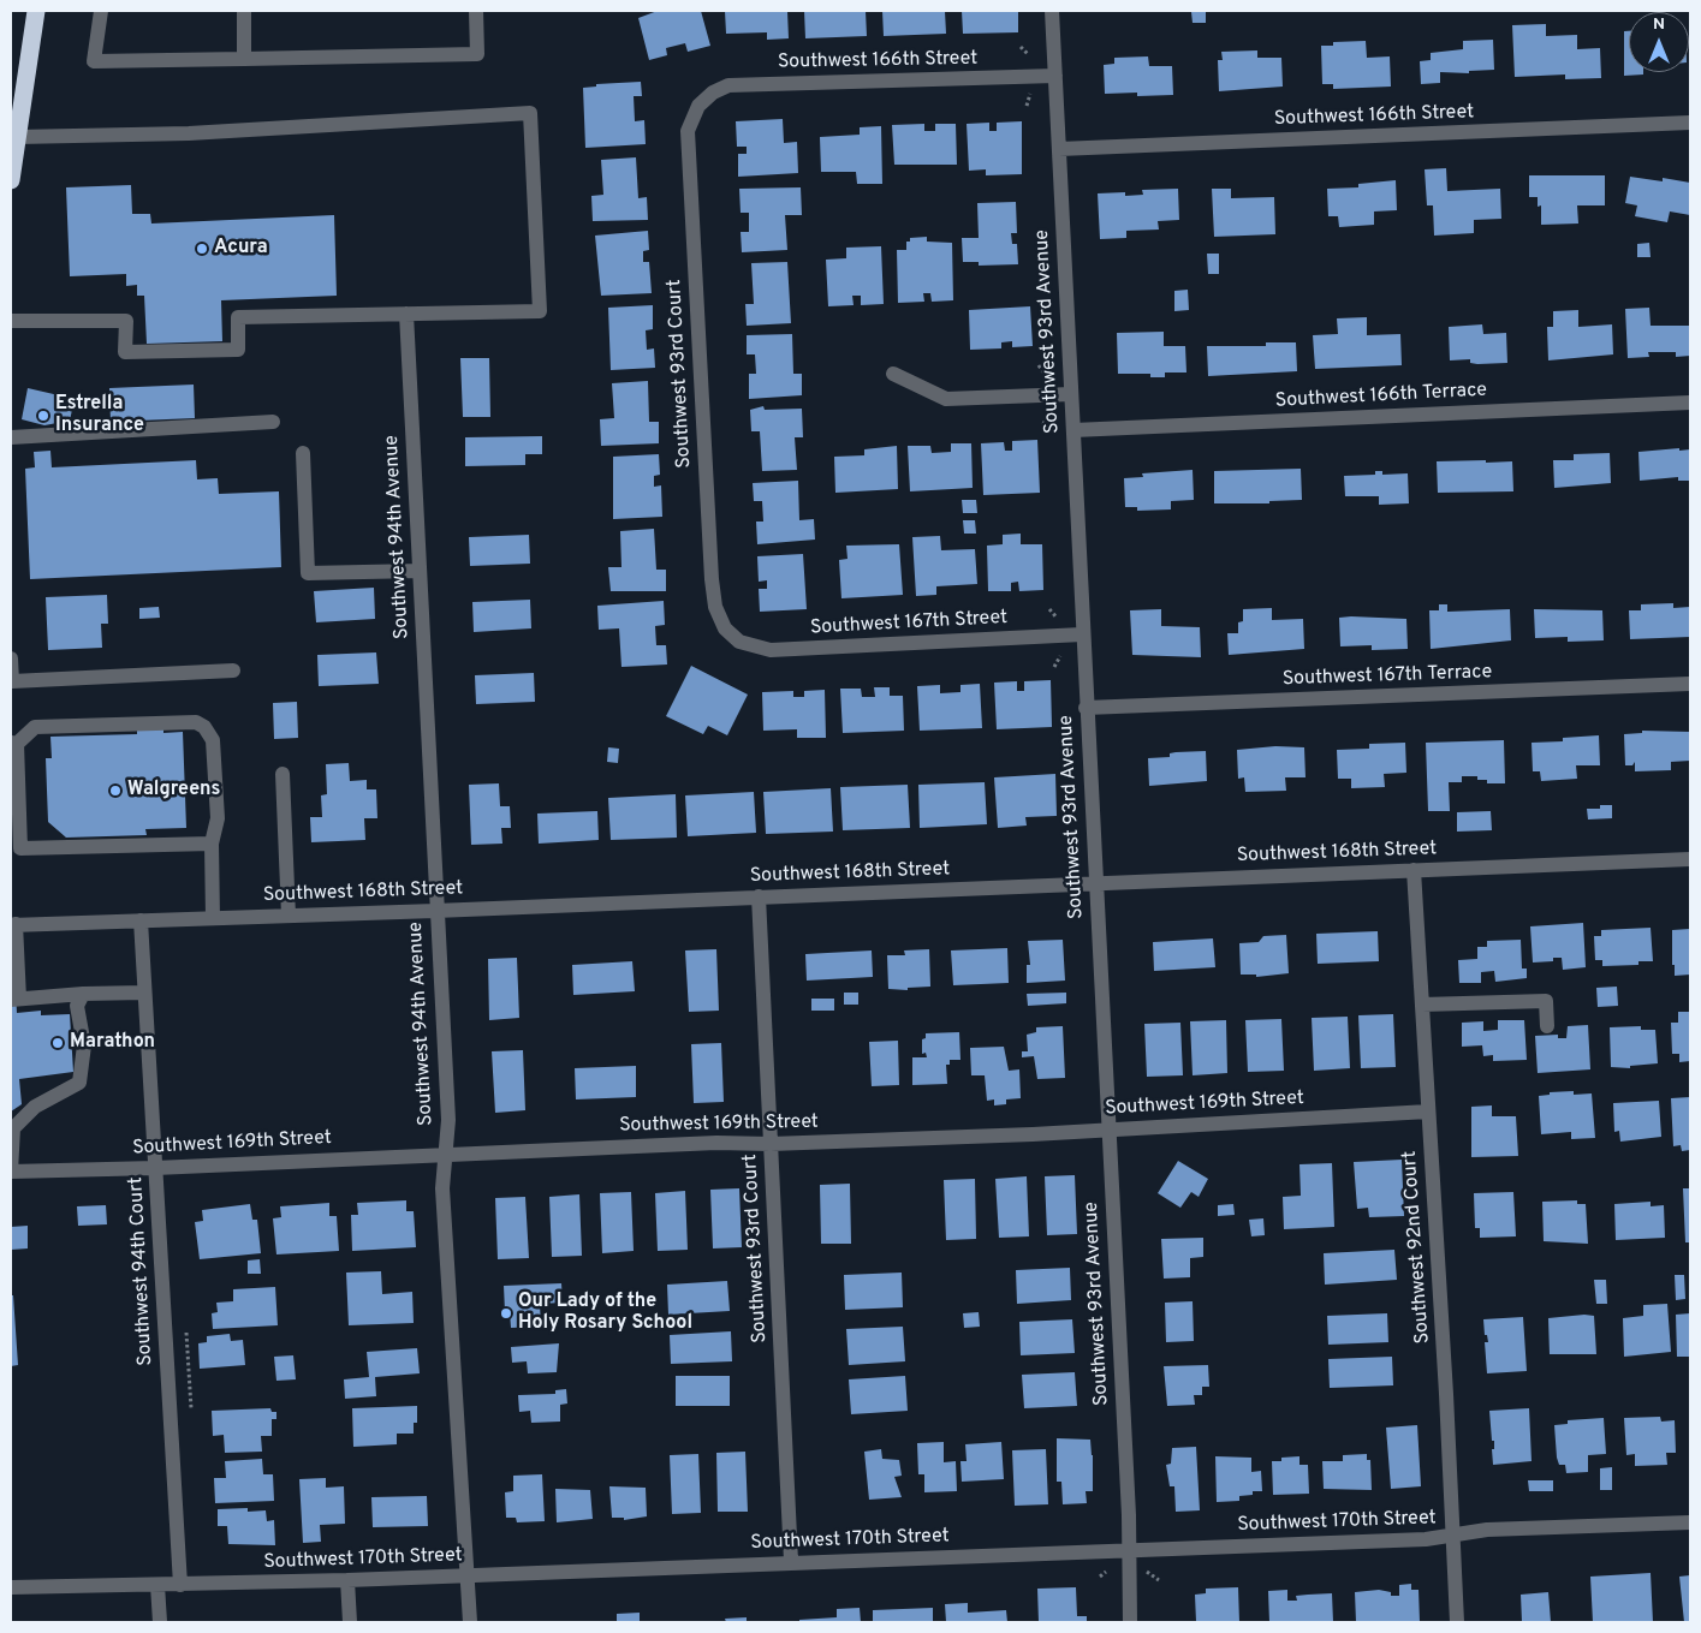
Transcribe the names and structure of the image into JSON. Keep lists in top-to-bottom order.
{
  "streets": {
    "street": [
      "Southwest 166th Street",
      "Southwest 93rd Avenue",
      "Southwest 93rd Court",
      "Southwest 166th Terrace",
      "Southwest 94th Avenue",
      "Southwest 167th Street",
      "Southwest 167th Terrace",
      "Southwest 168th Street",
      "Southwest 169th Street",
      "Southwest 92nd Court",
      "Southwest 94th Court",
      "Southwest 170th Street"
    ]
  },
  "crossings": [
    ["Southwest 166th Street", "Southwest 93rd Avenue"],
    ["Southwest 166th Street", "Southwest 93rd Court"],
    ["Southwest 93rd Avenue", "Southwest 166th Terrace"],
    ["Southwest 93rd Avenue", "Southwest 167th Street"],
    ["Southwest 93rd Avenue", "Southwest 167th Terrace"],
    ["Southwest 93rd Avenue", "Southwest 168th Street"],
    ["Southwest 93rd Avenue", "Southwest 169th Street"],
    ["Southwest 93rd Avenue", "Southwest 170th Street"],
    ["Southwest 93rd Court", "Southwest 167th Street"],
    ["Southwest 93rd Court", "Southwest 168th Street"],
    ["Southwest 93rd Court", "Southwest 169th Street"],
    ["Southwest 93rd Court", "Southwest 170th Street"],
    ["Southwest 94th Avenue", "Southwest 168th Street"],
    ["Southwest 94th Avenue", "Southwest 169th Street"],
    ["Southwest 94th Avenue", "Southwest 170th Street"],
    ["Southwest 168th Street", "Southwest 92nd Court"],
    ["Southwest 168th Street", "Southwest 94th Court"],
    ["Southwest 169th Street", "Southwest 92nd Court"],
    ["Southwest 169th Street", "Southwest 94th Court"],
    ["Southwest 92nd Court", "Southwest 170th Street"],
    ["Southwest 94th Court", "Southwest 170th Street"]
  ],
  "places": [
    "Acura",
    "Estrella Insurance",
    "Walgreens",
    "Marathon",
    "Our Lady of the Holy Rosary School"
  ],
  "north": "top"
}
